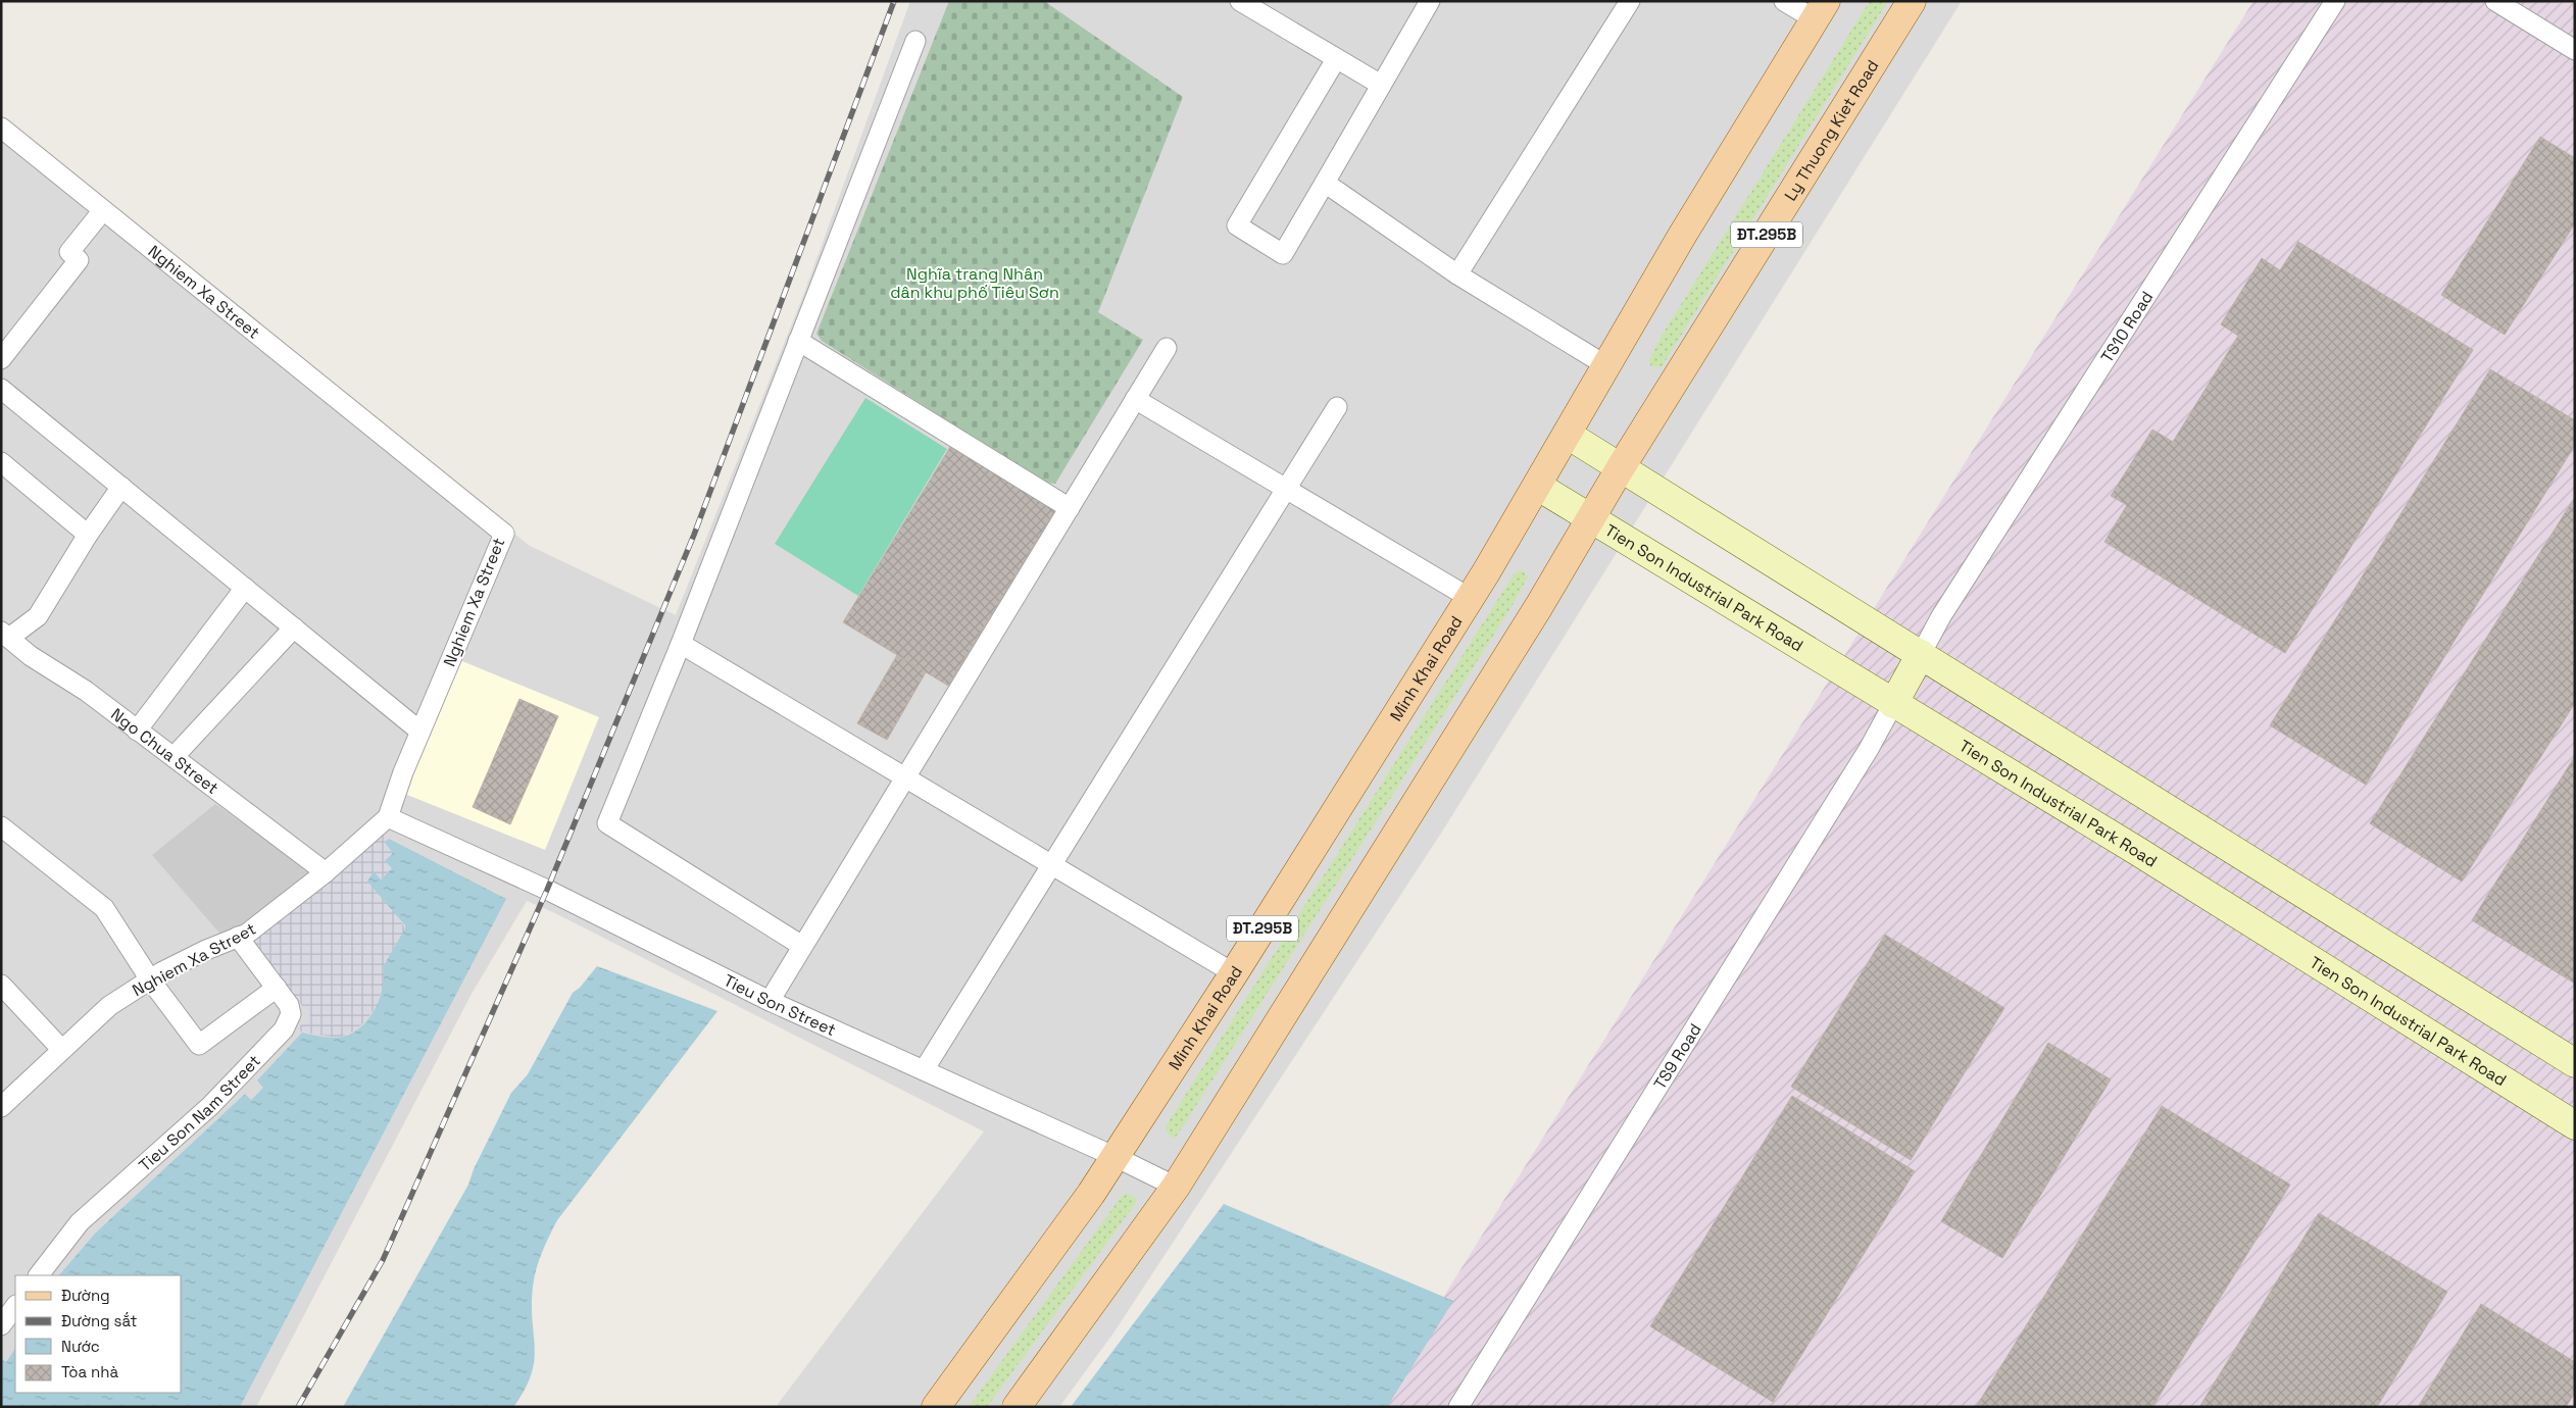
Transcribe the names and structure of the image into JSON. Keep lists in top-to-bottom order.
{
  "streets": {
    "main road": [
      "Ly Thuong Kiet Road",
      "ĐT.295B",
      "Tien Son Industrial Park Road",
      "Minh Khai Road"
    ],
    "street": [
      "Nghiem Xa Street",
      "TS10 Road",
      "Ngo Chua Street",
      "Tieu Son Street",
      "TS9 Road",
      "Tieu Son Nam Street"
    ]
  },
  "crossings": [
    ["Ly Thuong Kiet Road", "ĐT.295B"],
    ["ĐT.295B", "Tien Son Industrial Park Road"],
    ["ĐT.295B", "Minh Khai Road"],
    ["ĐT.295B", "Tieu Son Street"],
    ["Nghiem Xa Street", "Ngo Chua Street"],
    ["Nghiem Xa Street", "Tieu Son Street"],
    ["Nghiem Xa Street", "Tieu Son Nam Street"],
    ["Tien Son Industrial Park Road", "Minh Khai Road"],
    ["Tien Son Industrial Park Road", "TS9 Road"],
    ["Minh Khai Road", "Tieu Son Street"]
  ],
  "parks": ["Nghĩa trang Nhân dân khu phố Tiêu Sơn"],
  "legend": [
    "Đường",
    "Đường sắt",
    "Nước",
    "Tòa nhà"
  ]
}
